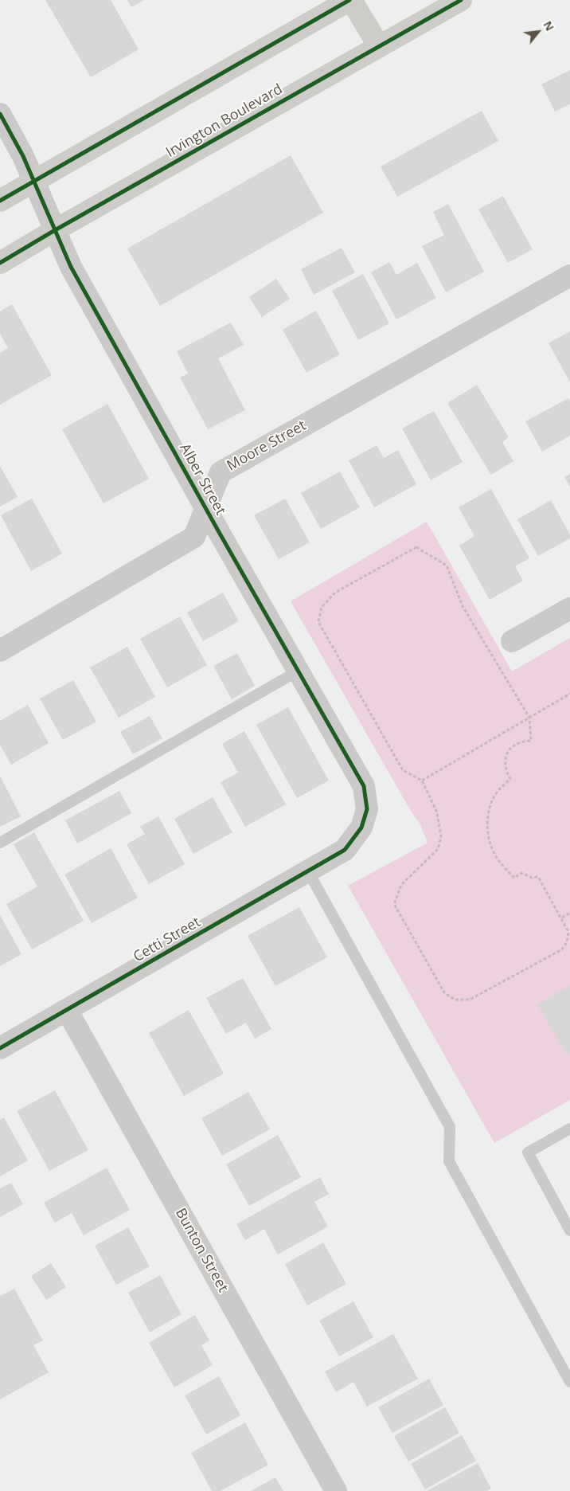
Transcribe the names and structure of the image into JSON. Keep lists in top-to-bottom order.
{
  "streets": {
    "main road": ["Irvington Boulevard"],
    "street": [
      "Moore Street",
      "Alber Street",
      "Cetti Street",
      "Bunton Street"
    ]
  },
  "crossings": [
    ["Irvington Boulevard", "Alber Street"],
    ["Moore Street", "Alber Street"],
    ["Alber Street", "Cetti Street"],
    ["Cetti Street", "Bunton Street"]
  ],
  "north": "top right"
}
